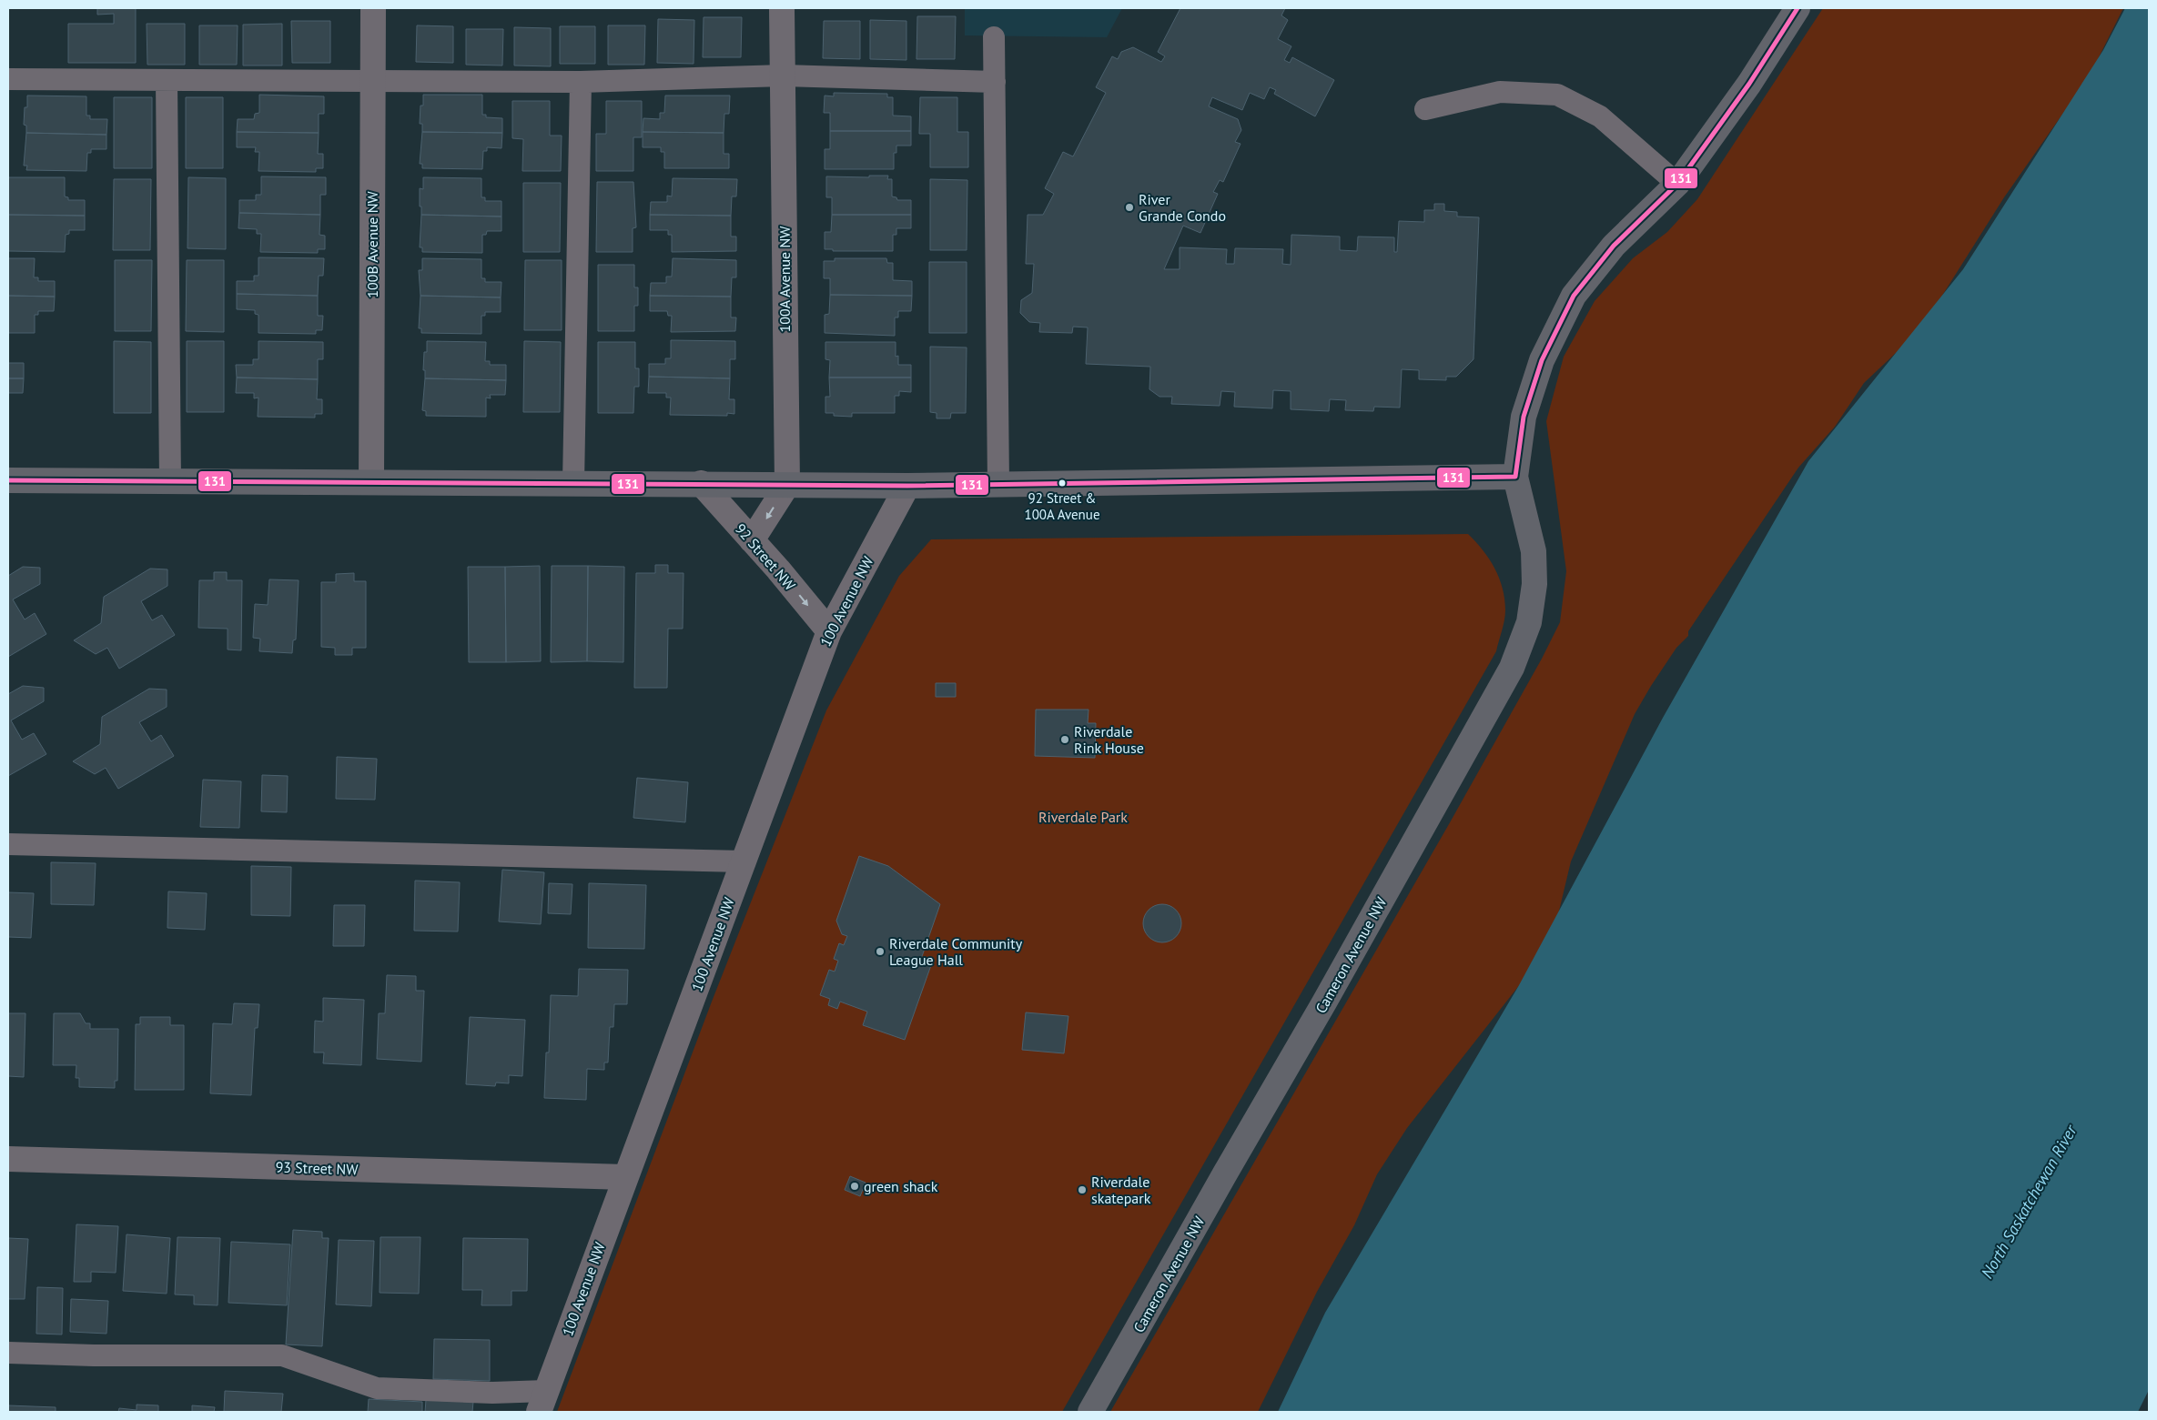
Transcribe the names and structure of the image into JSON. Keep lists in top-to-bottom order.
{
  "streets": {
    "street": [
      "100B Avenue NW",
      "100A Avenue NW",
      "92 Street NW",
      "100 Avenue NW",
      "Cameron Avenue NW",
      "93 Street NW"
    ]
  },
  "crossings": [
    ["92 Street NW", "100 Avenue NW"],
    ["100 Avenue NW", "93 Street NW"]
  ],
  "one_way": ["92 Street NW"],
  "water": ["North Saskatchewan River"],
  "parks": ["Riverdale Park"],
  "places": [
    "River Grande Condo",
    "92 Street & 100A Avenue",
    "Riverdale Rink House",
    "Riverdale Community League Hall",
    "green shack",
    "Riverdale skatepark"
  ],
  "lines": ["transit line 131"]
}
